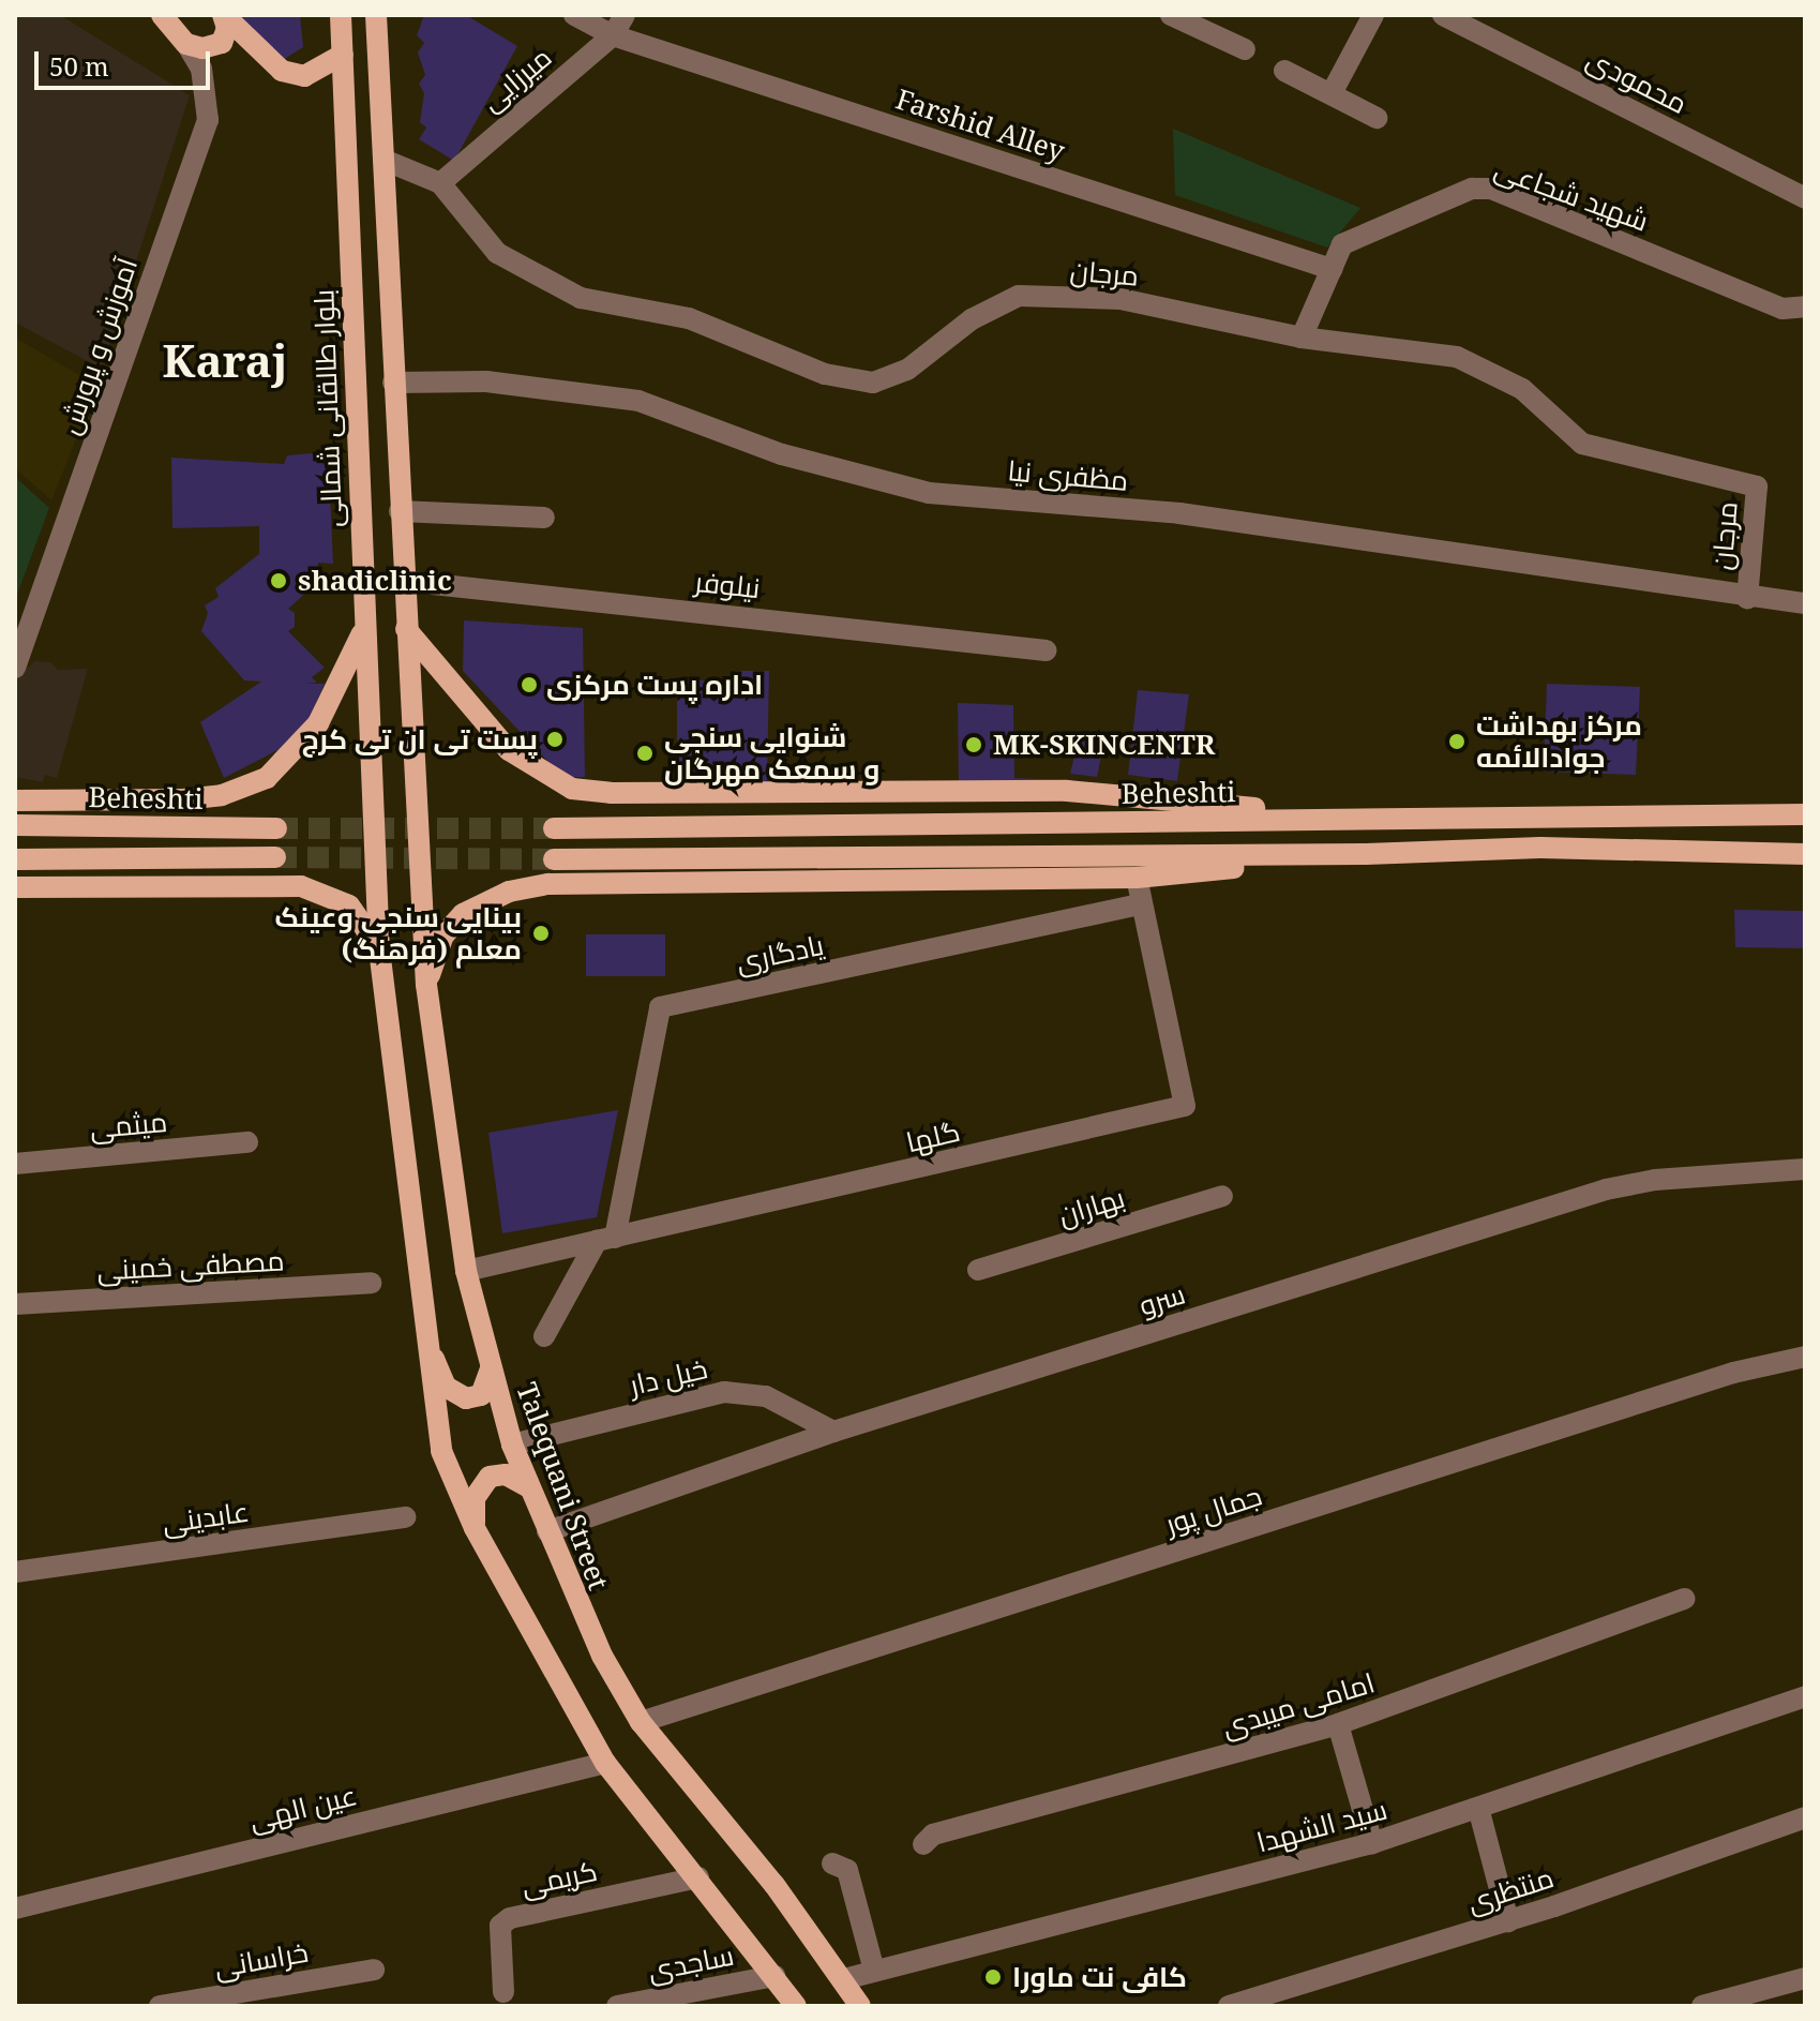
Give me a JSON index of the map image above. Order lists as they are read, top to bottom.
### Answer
{
  "streets": {
    "main road": ["بلوار طالقانی شمالی", "Beheshti", "Talequani Street"],
    "street": [
      "میرزایی",
      "محمودی",
      "Farshid Alley",
      "شهید شجاعی",
      "مرجان",
      "آموزش و پرورش",
      "مظفری نیا",
      "نیلوفر",
      "یادگاری",
      "میثمی",
      "گلها",
      "بهاران",
      "مصطفی خمینی",
      "سرو",
      "خیل دار",
      "جمال پور",
      "عابدینی",
      "امامی میبدی",
      "عین الهی",
      "سید الشهدا",
      "کریمی",
      "منتظری",
      "خراسانی",
      "ساجدی"
    ]
  },
  "crossings": [
    ["میرزایی", "Farshid Alley"],
    ["میرزایی", "مرجان"],
    ["Farshid Alley", "شهید شجاعی"],
    ["شهید شجاعی", "مرجان"],
    ["مرجان", "مظفری نیا"],
    ["یادگاری", "گلها"],
    ["گلها", "Talequani Street"],
    ["سرو", "خیل دار"],
    ["سرو", "Talequani Street"],
    ["خیل دار", "Talequani Street"],
    ["Talequani Street", "جمال پور"],
    ["Talequani Street", "سید الشهدا"]
  ],
  "districts": ["Karaj"],
  "places": [
    "shadiclinic",
    "اداره پست مرکزی",
    "پست تی ان تی کرج",
    "مرکز بهداشت جوادالائمه",
    "MK-SKINCENTR",
    "شنوایی سنجی و سمعک مهرگان",
    "بینایی سنجی وعینک معلم (فرهنگ)",
    "کافی نت ماورا"
  ],
  "scale_bar": "50 m"
}
